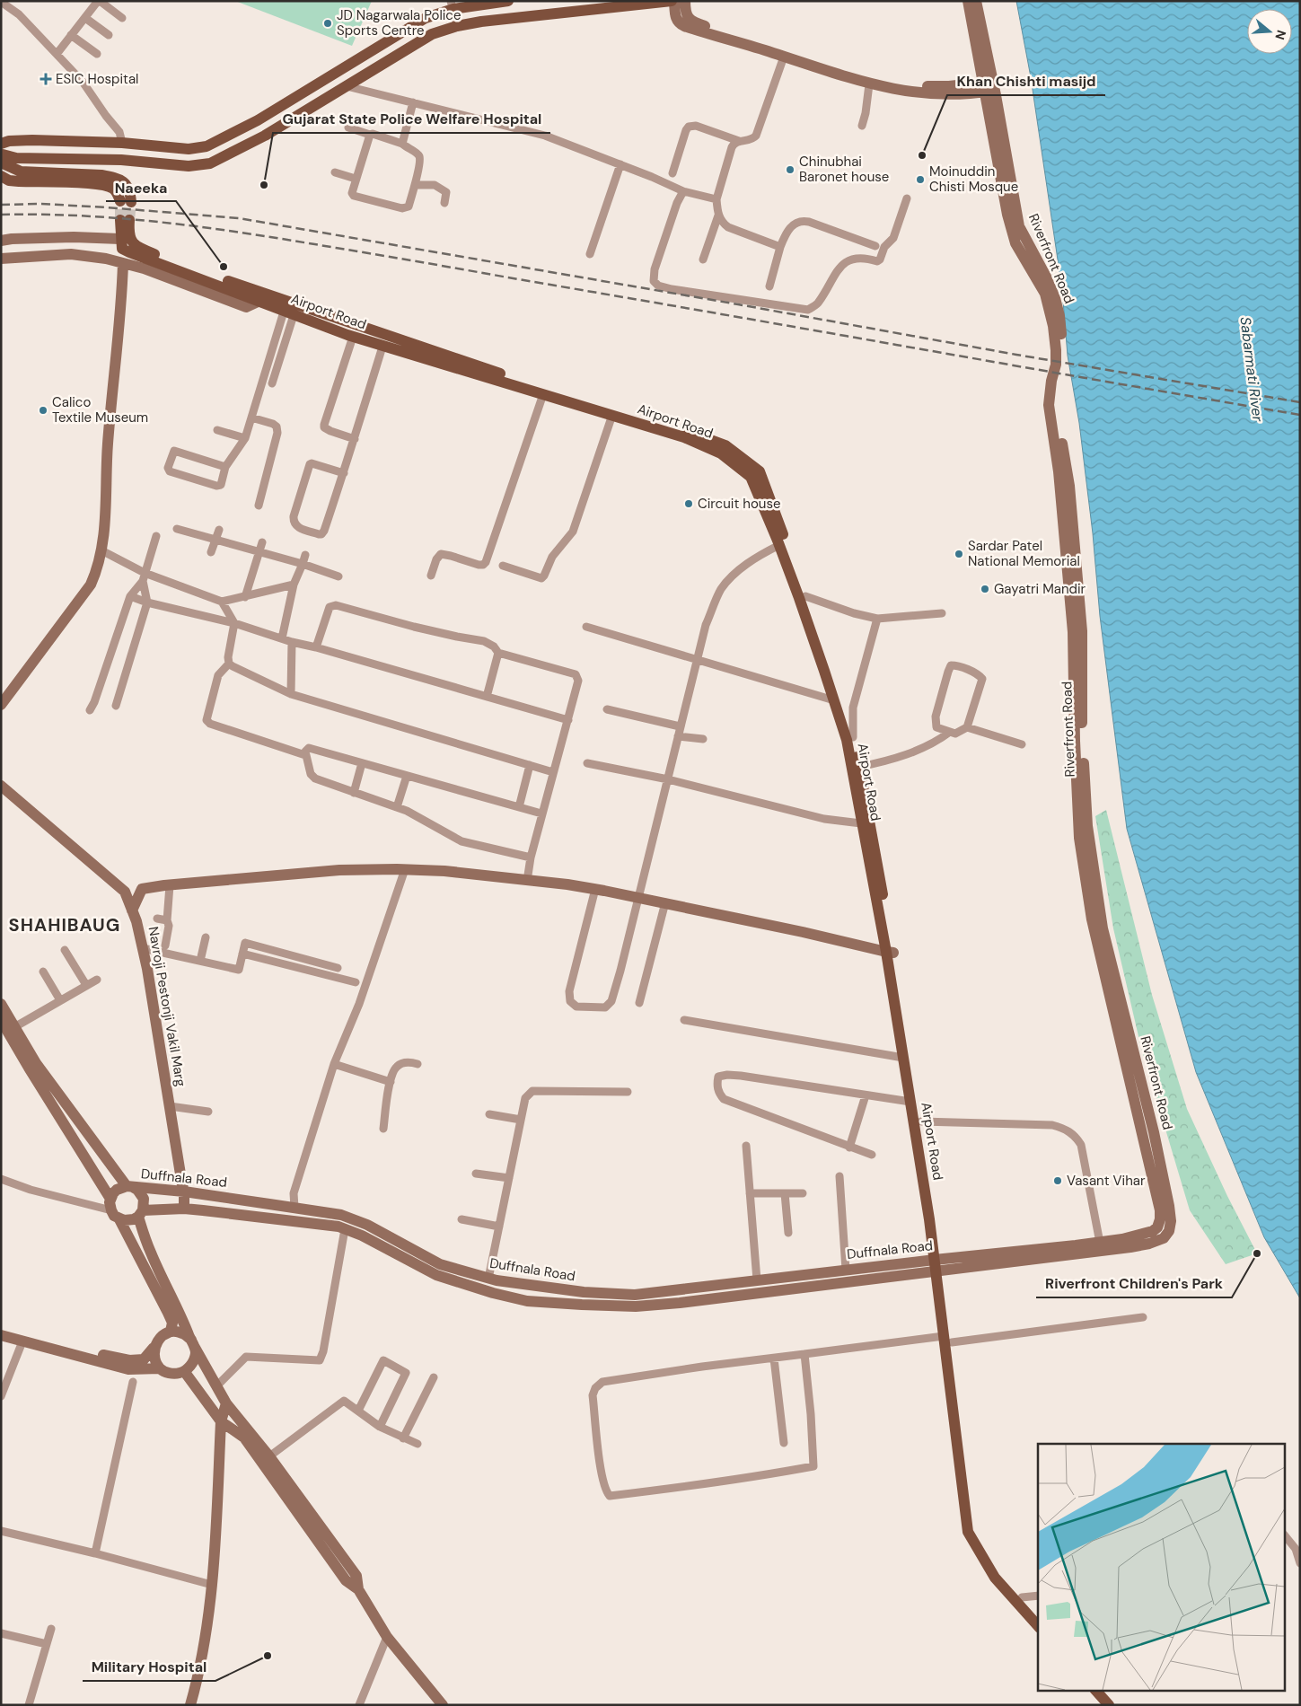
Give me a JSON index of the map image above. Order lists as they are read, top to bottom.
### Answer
{
  "streets": {
    "main road": [
      "Riverfront Road",
      "Airport Road",
      "Navroji Pestonji Vakil Marg",
      "Duffnala Road"
    ]
  },
  "crossings": [
    ["Riverfront Road", "Airport Road"],
    ["Riverfront Road", "Duffnala Road"],
    ["Airport Road", "Duffnala Road"],
    ["Navroji Pestonji Vakil Marg", "Duffnala Road"]
  ],
  "districts": ["SHAHIBAUG"],
  "water": ["Sabarmati River"],
  "places": {
    "other": [
      "JD Nagarwala Police Sports Centre",
      "Khan Chishti masijd",
      "Chinubhai Baronet house",
      "Moinuddin Chisti Mosque",
      "Gujarat State Police Welfare Hospital",
      "Naeeka",
      "Calico Textile Museum",
      "Circuit house",
      "Sardar Patel National Memorial",
      "Gayatri Mandir",
      "Vasant Vihar",
      "Riverfront Children's Park",
      "Military Hospital"
    ],
    "health": ["ESIC Hospital"]
  },
  "north": "right"
}
